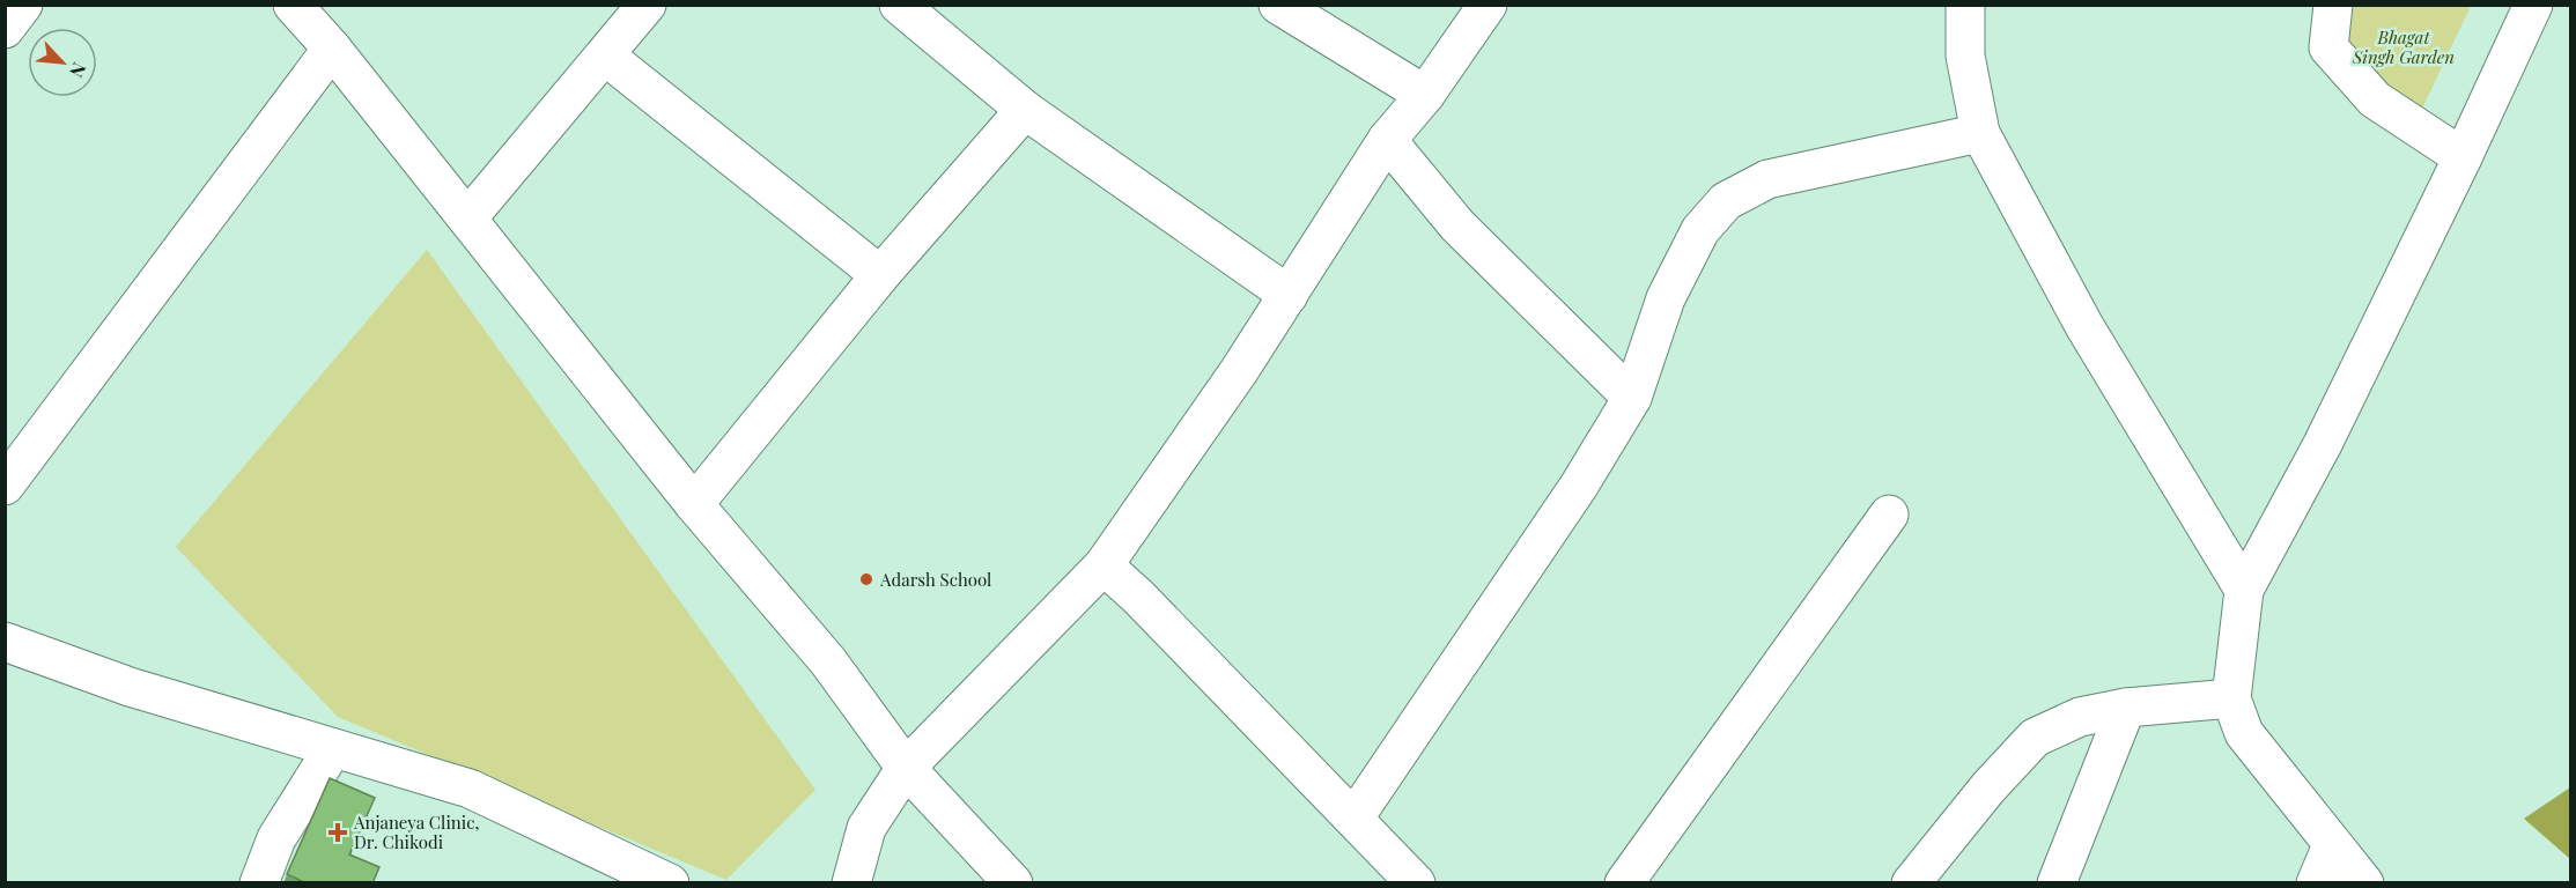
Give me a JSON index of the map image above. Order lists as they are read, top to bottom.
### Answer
{
  "parks": ["Bhagat Singh Garden"],
  "places": {
    "other": ["Adarsh School"],
    "health": ["Anjaneya Clinic, Dr. Chikodi"]
  },
  "north": "bottom right"
}
